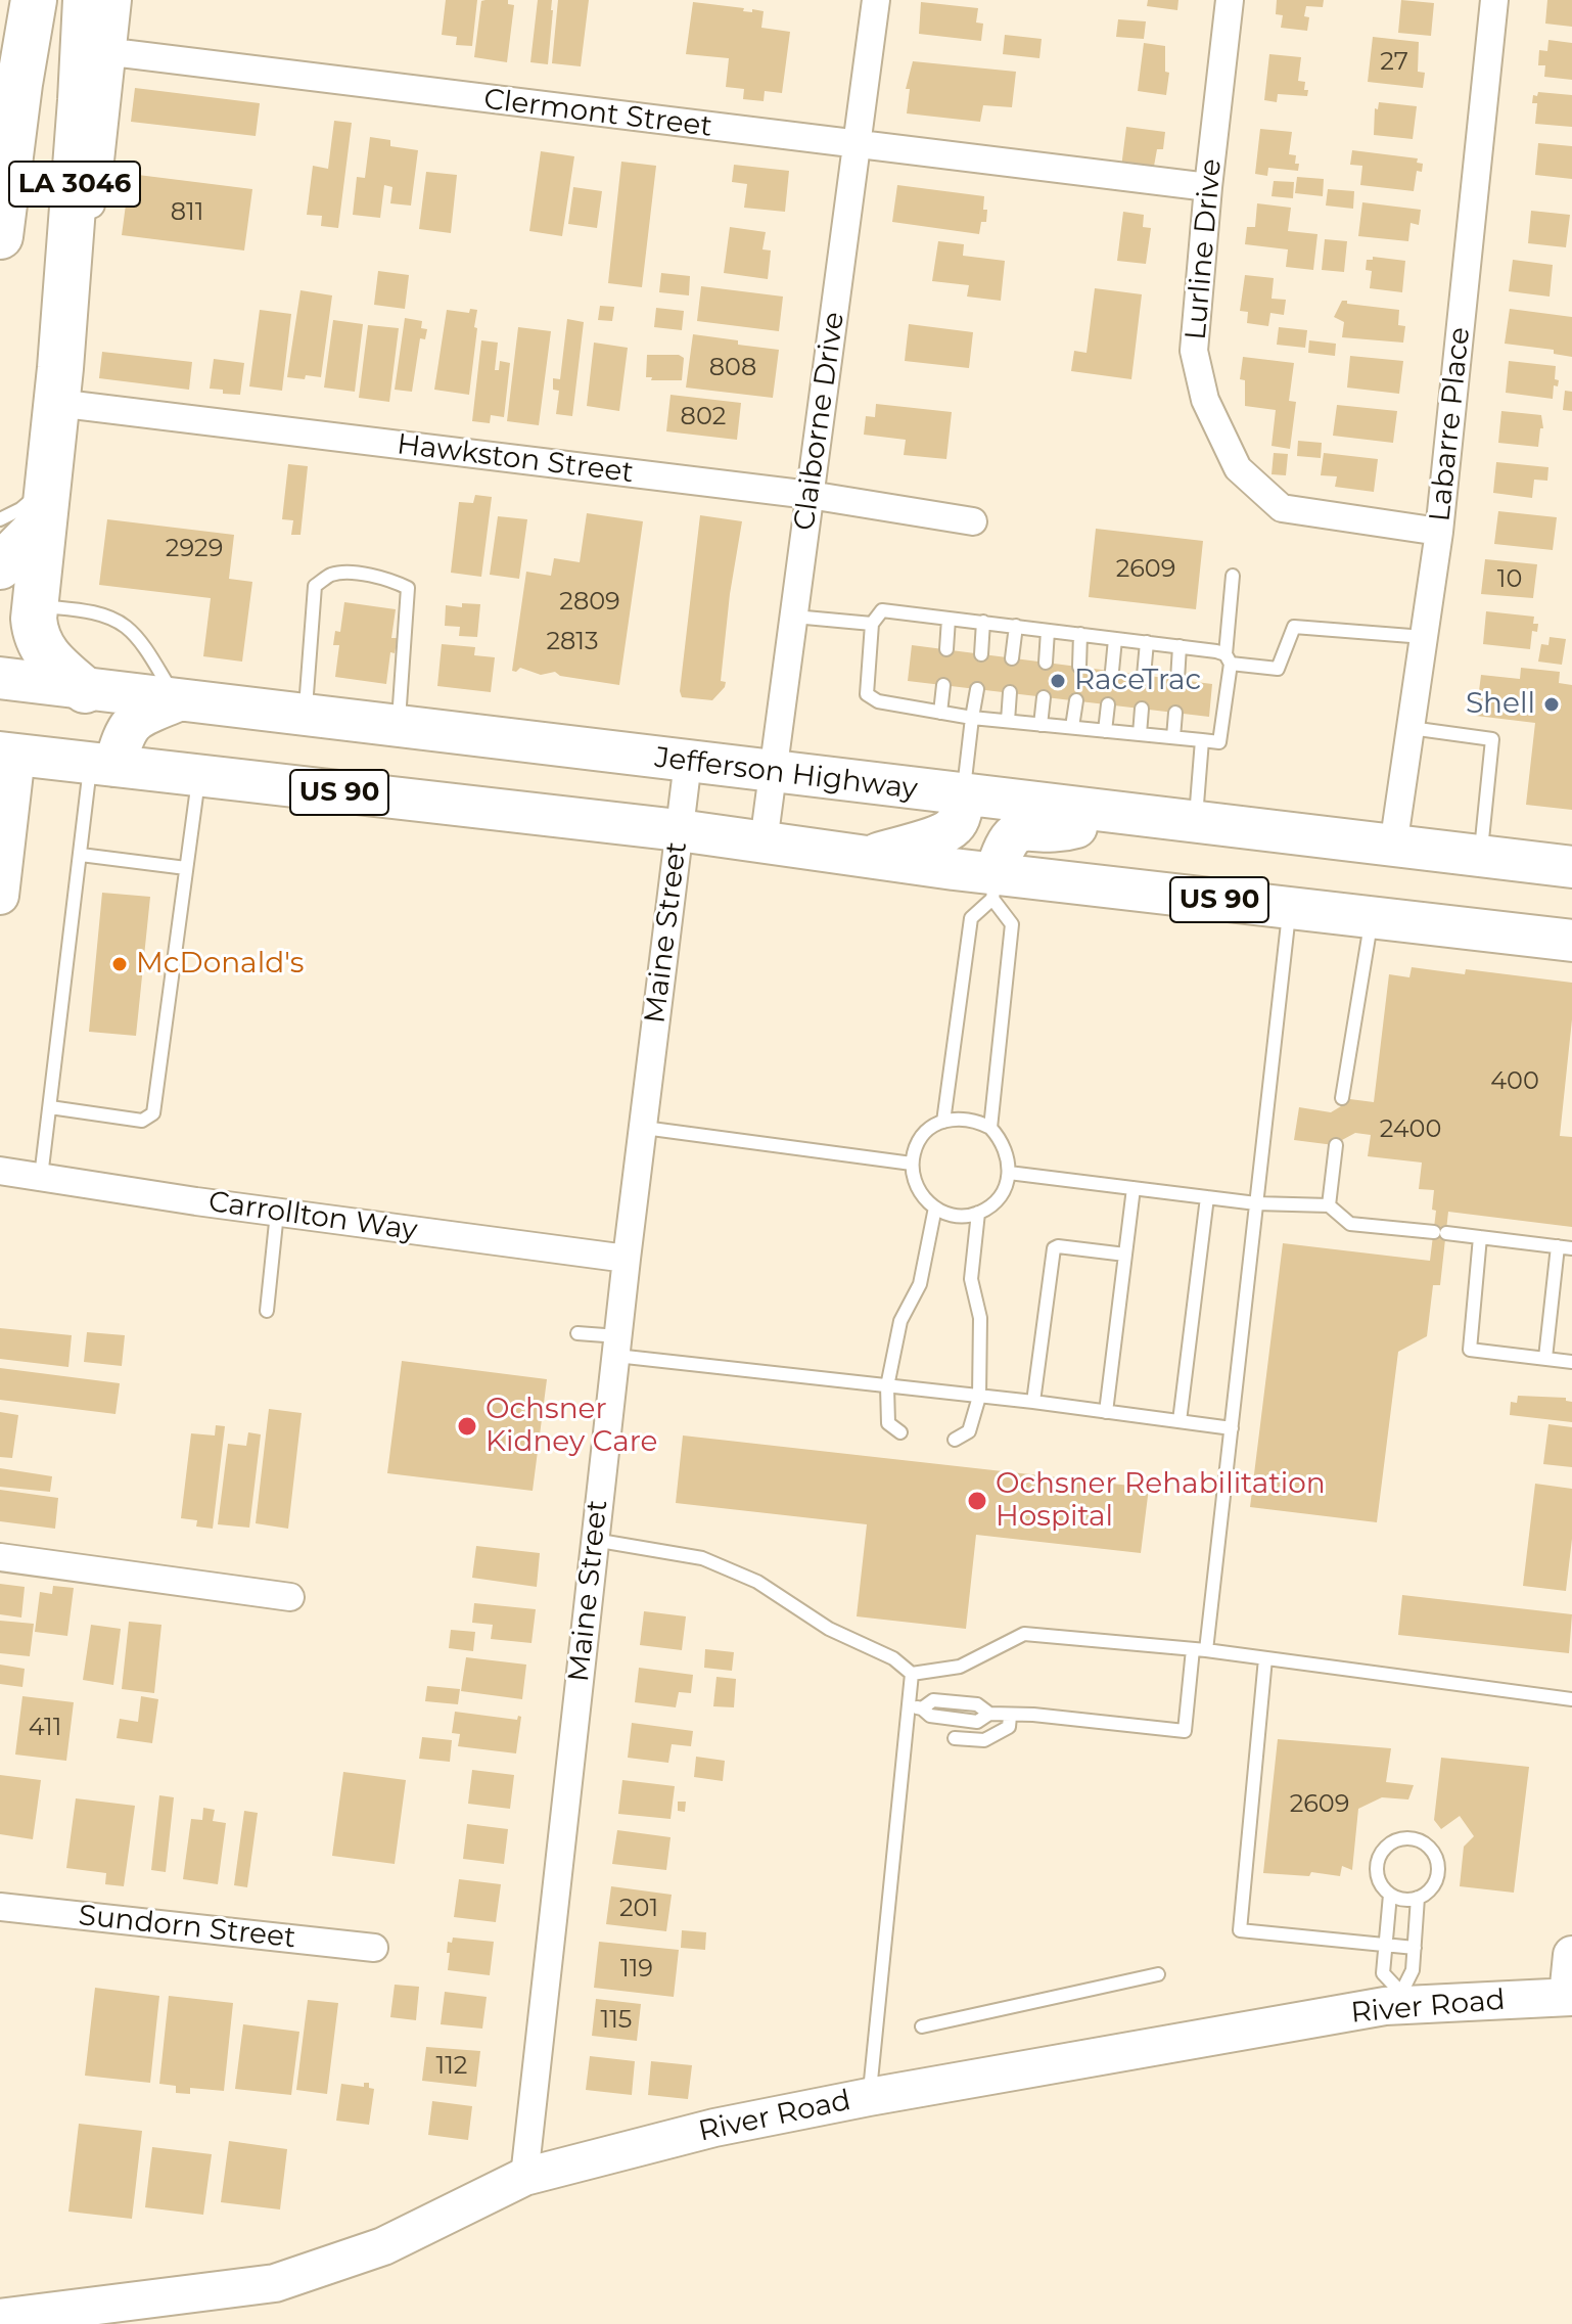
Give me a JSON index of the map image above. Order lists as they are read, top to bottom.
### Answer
{
  "streets": {
    "highway": ["LA 3046"],
    "main road": ["Jefferson Highway", "US 90", "River Road"],
    "street": [
      "Clermont Street",
      "Lurline Drive",
      "Claiborne Drive",
      "Labarre Place",
      "Hawkston Street",
      "Maine Street",
      "Carrollton Way",
      "Sundorn Street"
    ]
  },
  "crossings": [
    ["Clermont Street", "Lurline Drive"],
    ["Clermont Street", "Claiborne Drive"],
    ["LA 3046", "Hawkston Street"],
    ["LA 3046", "Jefferson Highway"],
    ["Lurline Drive", "Labarre Place"],
    ["Claiborne Drive", "Hawkston Street"],
    ["Claiborne Drive", "Jefferson Highway"],
    ["Claiborne Drive", "US 90"],
    ["Labarre Place", "Jefferson Highway"],
    ["Jefferson Highway", "Maine Street"],
    ["US 90", "Maine Street"],
    ["Maine Street", "Carrollton Way"],
    ["Maine Street", "River Road"]
  ],
  "places": [
    "RaceTrac",
    "Shell",
    "McDonald's",
    "Ochsner Kidney Care",
    "Ochsner Rehabilitation Hospital"
  ],
  "house_numbers": [
    "27",
    "811",
    "808",
    "802",
    "2929",
    "2609",
    "10",
    "2809",
    "2813",
    "400",
    "2400",
    "411",
    "2609",
    "201",
    "119",
    "115",
    "112"
  ]
}
